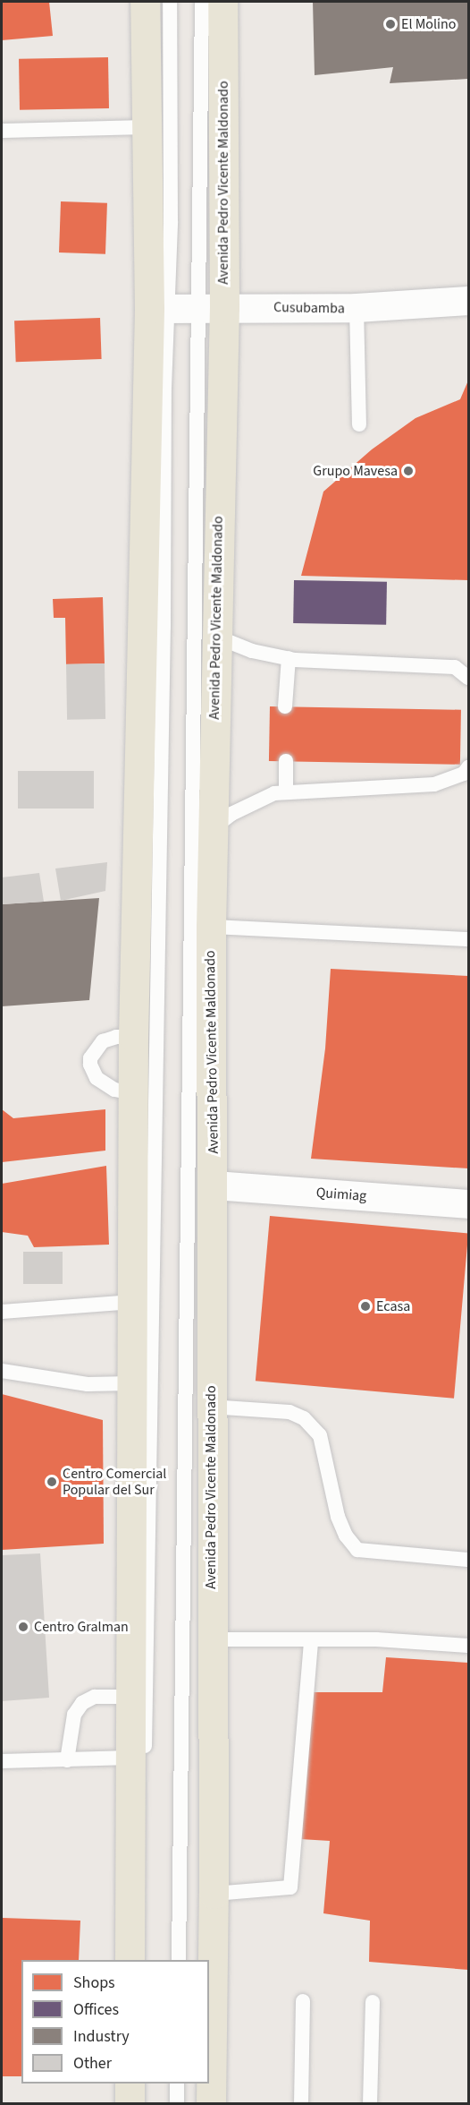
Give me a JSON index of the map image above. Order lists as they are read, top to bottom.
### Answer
{
  "streets": {
    "main road": ["Avenida Pedro Vicente Maldonado"],
    "street": ["Cusubamba", "Quimiag"]
  },
  "crossings": [
    ["Avenida Pedro Vicente Maldonado", "Cusubamba"],
    ["Avenida Pedro Vicente Maldonado", "Quimiag"]
  ],
  "places": [
    "El Molino",
    "Grupo Mavesa",
    "Ecasa",
    "Centro Comercial Popular del Sur",
    "Centro Gralman"
  ],
  "legend": [
    "Shops",
    "Offices",
    "Industry",
    "Other"
  ]
}
